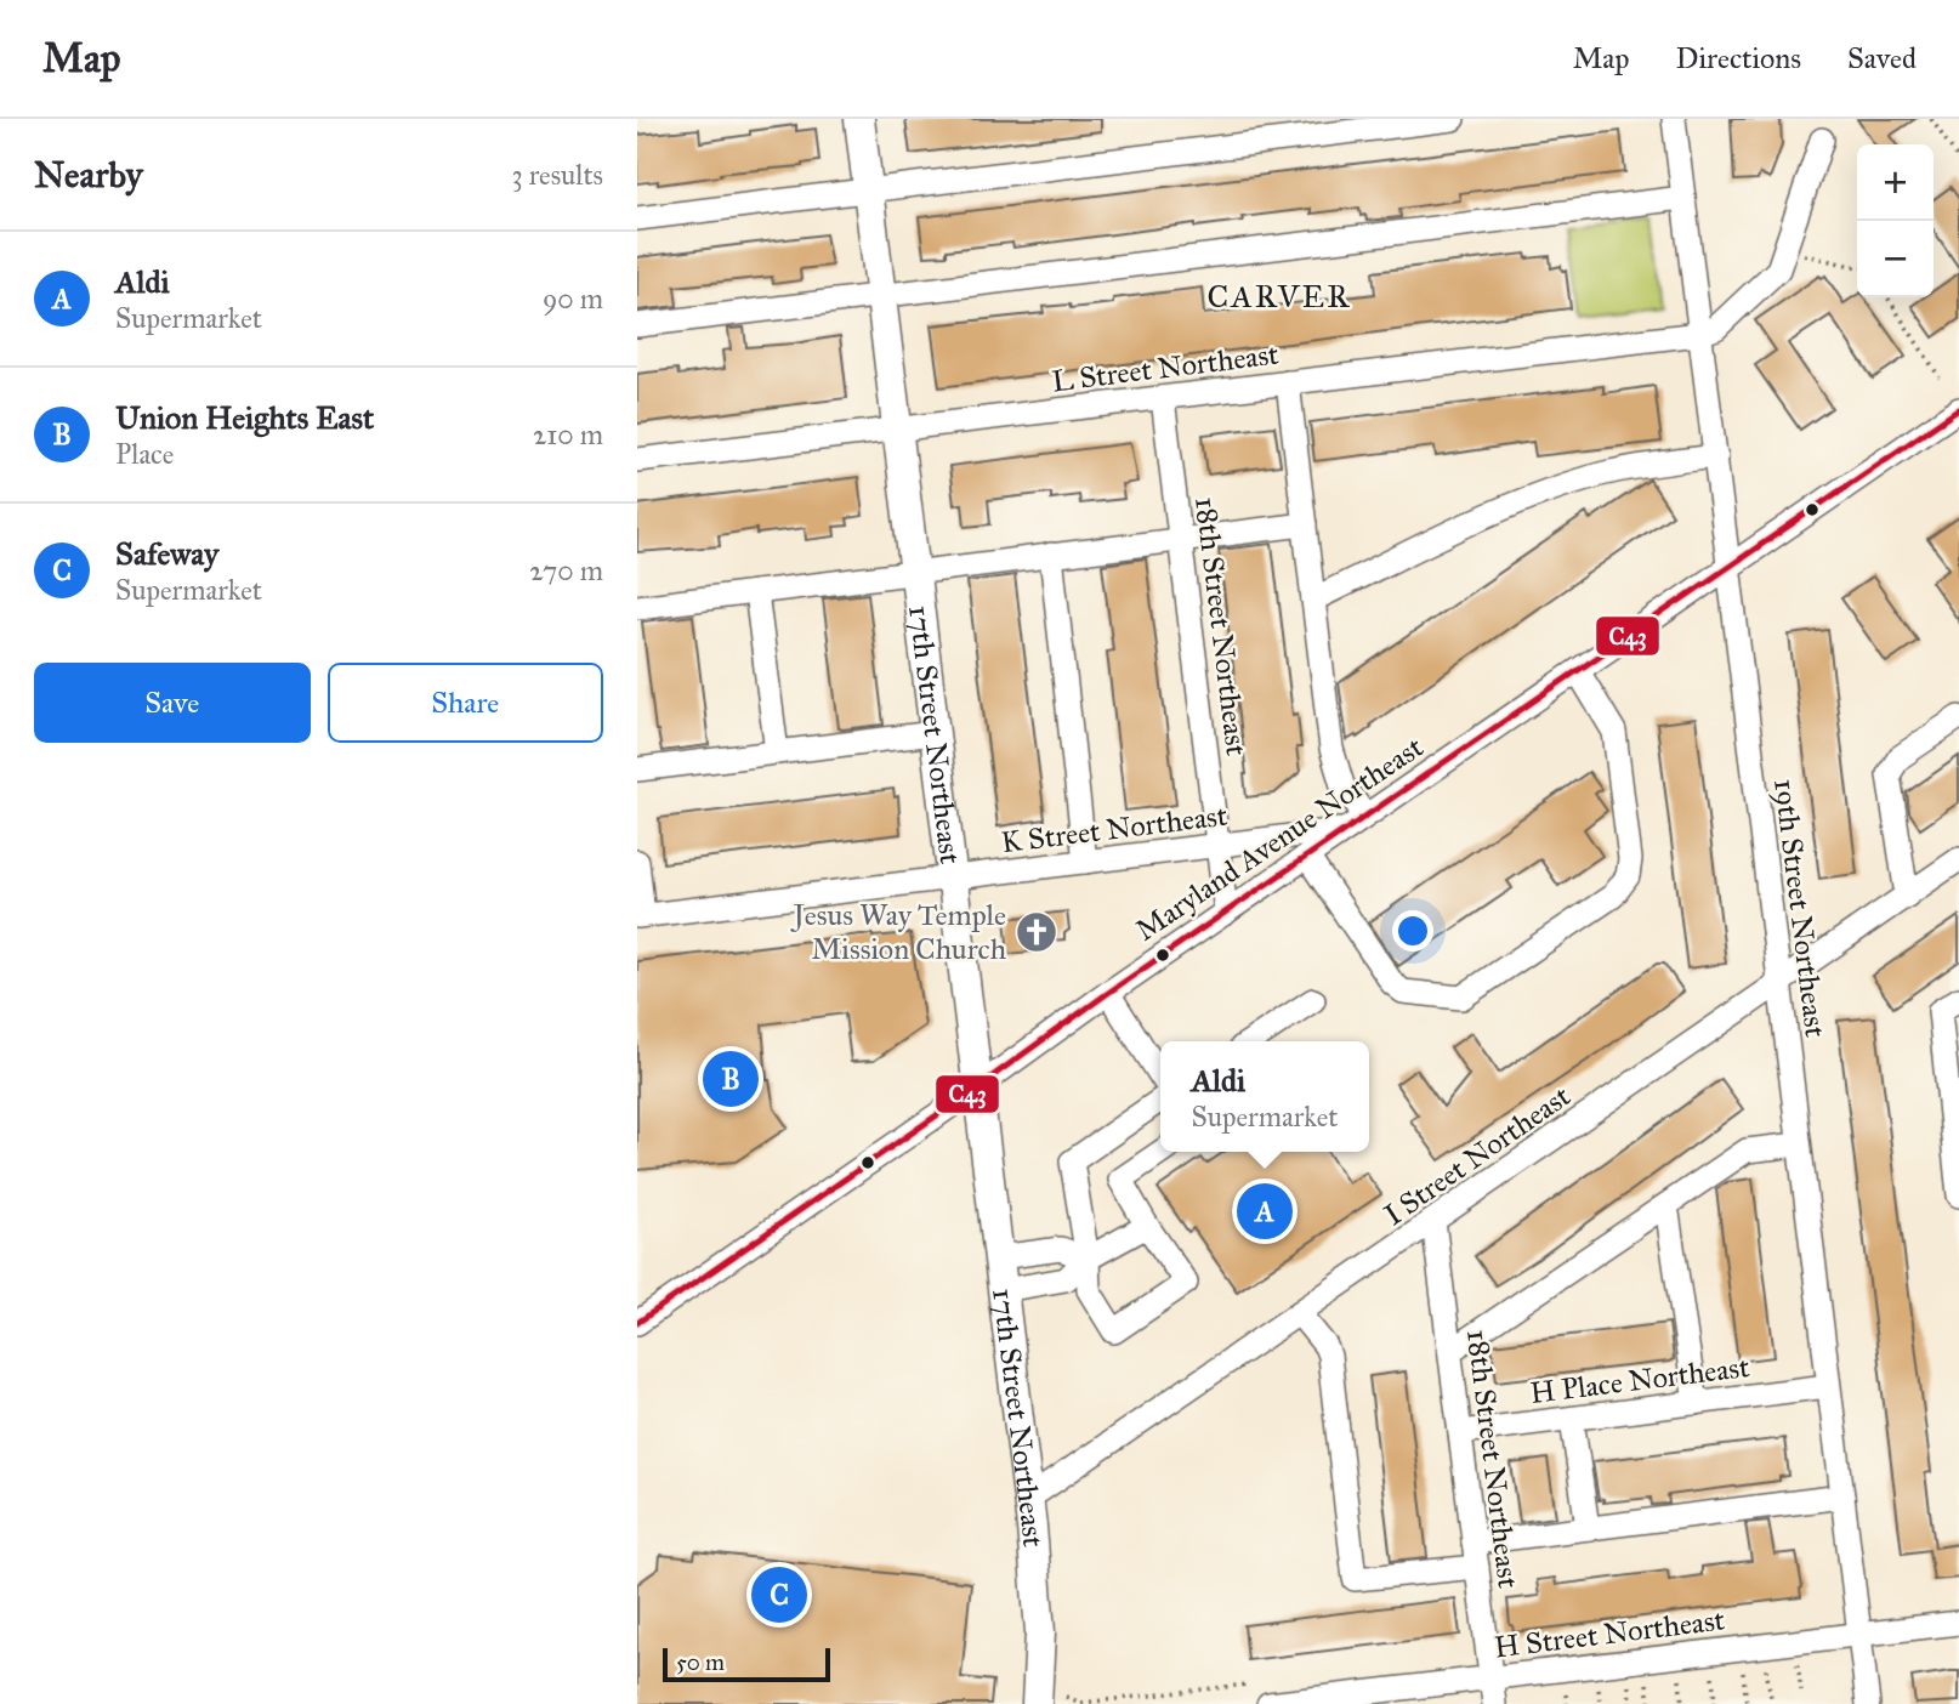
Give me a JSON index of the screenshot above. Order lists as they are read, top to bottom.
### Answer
{
  "streets": {
    "main road": ["17th Street Northeast"],
    "street": [
      "L Street Northeast",
      "18th Street Northeast",
      "K Street Northeast",
      "Maryland Avenue Northeast",
      "19th Street Northeast",
      "I Street Northeast",
      "H Place Northeast",
      "H Street Northeast"
    ]
  },
  "crossings": [
    ["L Street Northeast", "18th Street Northeast"],
    ["L Street Northeast", "17th Street Northeast"],
    ["L Street Northeast", "19th Street Northeast"],
    ["18th Street Northeast", "K Street Northeast"],
    ["18th Street Northeast", "Maryland Avenue Northeast"],
    ["18th Street Northeast", "I Street Northeast"],
    ["18th Street Northeast", "H Place Northeast"],
    ["18th Street Northeast", "H Street Northeast"],
    ["17th Street Northeast", "K Street Northeast"],
    ["17th Street Northeast", "Maryland Avenue Northeast"],
    ["17th Street Northeast", "I Street Northeast"],
    ["K Street Northeast", "Maryland Avenue Northeast"],
    ["Maryland Avenue Northeast", "19th Street Northeast"],
    ["19th Street Northeast", "I Street Northeast"],
    ["19th Street Northeast", "H Place Northeast"],
    ["19th Street Northeast", "H Street Northeast"]
  ],
  "districts": ["CARVER"],
  "places": {
    "church": ["Jesus Way Temple Mission Church"]
  },
  "lines": ["transit line C43"],
  "scale_bar": "50 m",
  "page": {
    "header": "Map",
    "nav": ["Map", "Directions", "Saved"],
    "heading": ["Nearby", "3 results"],
    "map_buttons": ["+", "−"],
    "list": [
      {
        "mark": "A",
        "name": "Aldi",
        "note": "Supermarket",
        "value": "90 m"
      },
      {
        "mark": "B",
        "name": "Union Heights East",
        "note": "Place",
        "value": "210 m"
      },
      {
        "mark": "C",
        "name": "Safeway",
        "note": "Supermarket",
        "value": "270 m"
      }
    ],
    "buttons": ["Save", "Share"],
    "popup": ["Aldi", "Supermarket"],
    "pins": ["B", "A", "C"],
    "scale": "50 m"
  }
}
